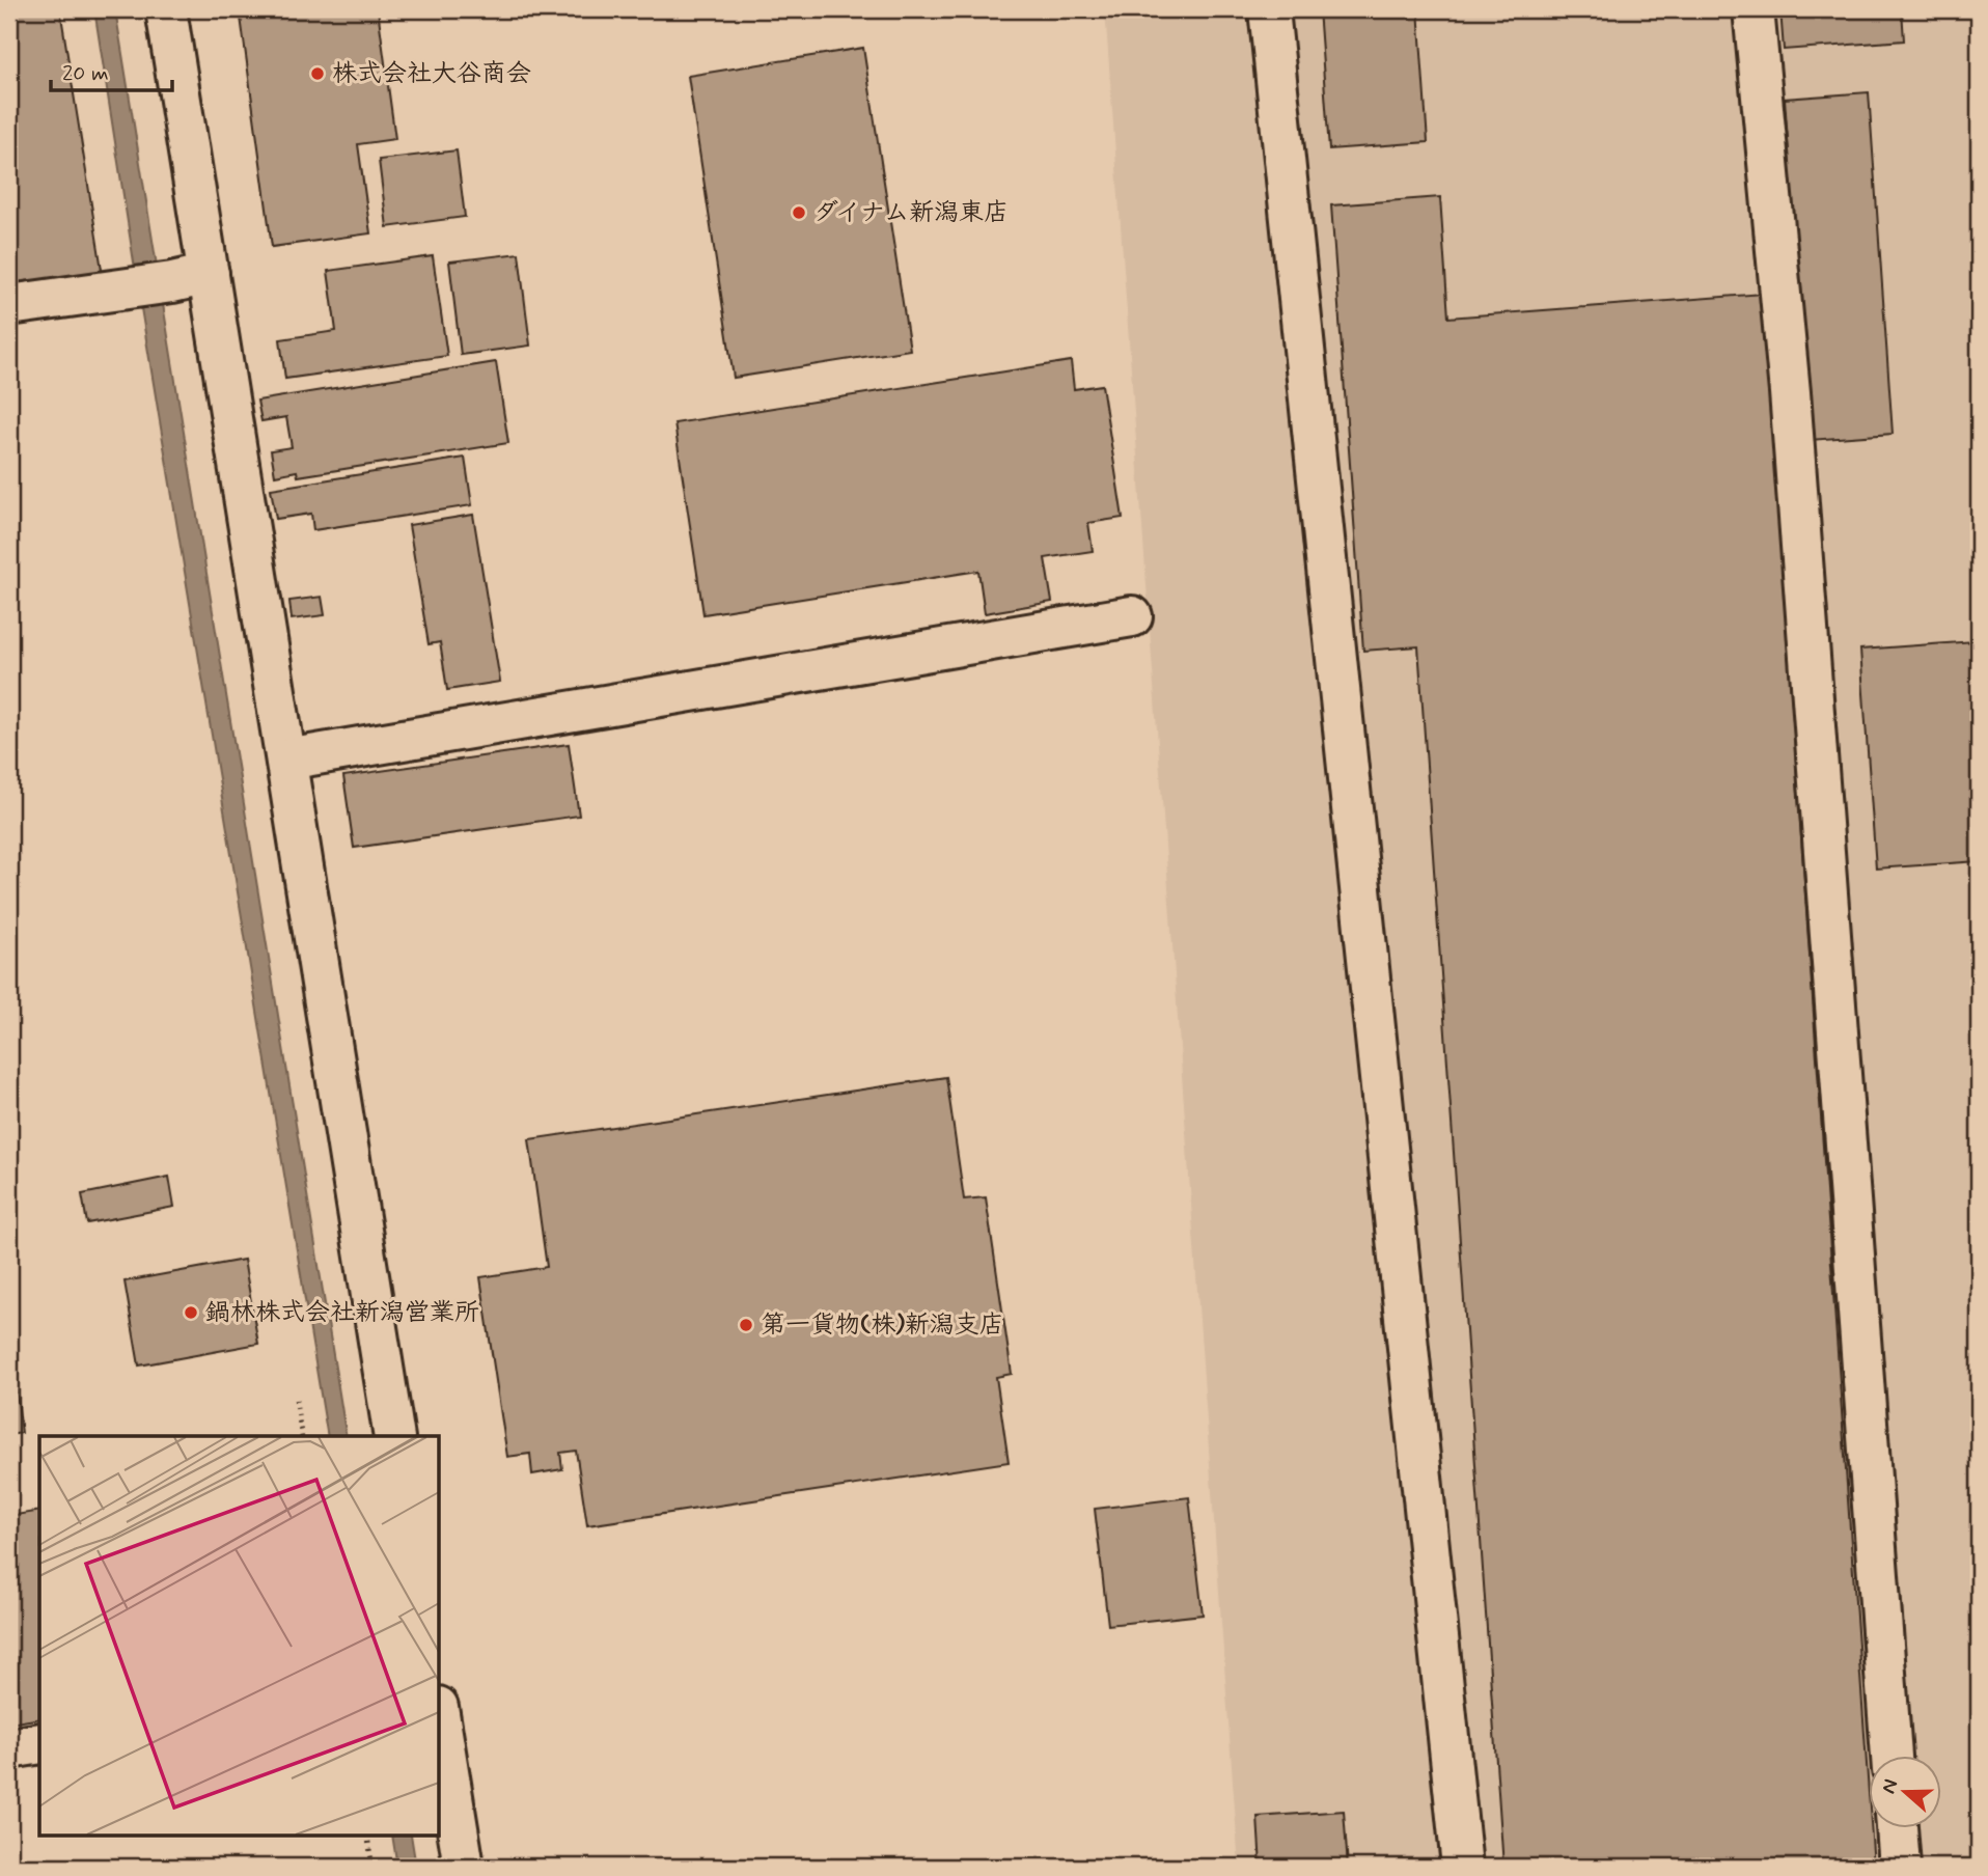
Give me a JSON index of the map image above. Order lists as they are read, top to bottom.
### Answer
{
  "places": [
    "株式会社大谷商会",
    "ダイナム新潟東店",
    "鍋林株式会社新潟営業所",
    "第一貨物(株)新潟支店"
  ],
  "scale_bar": "20 m",
  "north": "left"
}
